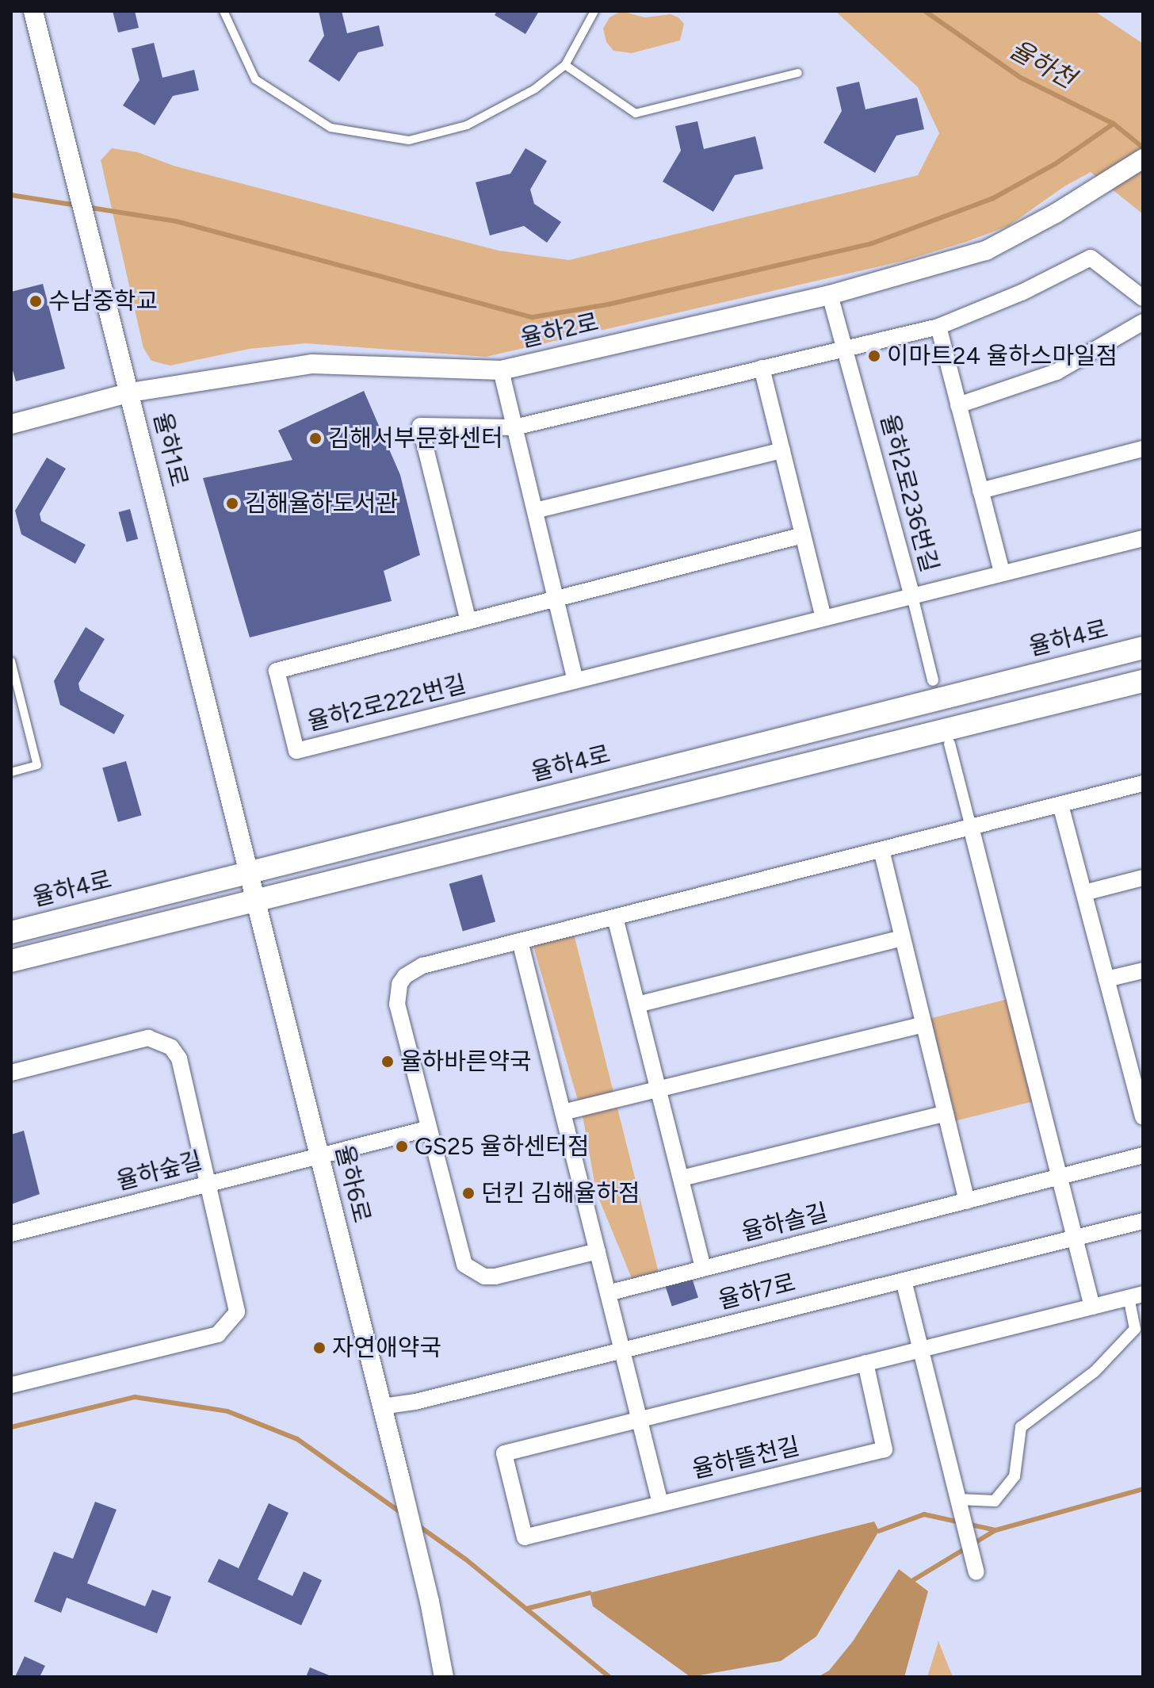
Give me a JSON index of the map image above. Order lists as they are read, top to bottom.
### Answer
{
  "streets": {
    "main road": ["율하4로"],
    "street": [
      "율하2로",
      "율하1로",
      "율하2로236번길",
      "율하2로222번길",
      "율하숲길",
      "율하6로",
      "율하솔길",
      "율하7로",
      "율하뜰천길"
    ]
  },
  "crossings": [
    ["율하2로", "율하1로"],
    ["율하2로", "율하2로236번길"],
    ["율하1로", "율하4로"],
    ["율하1로", "율하6로"],
    ["율하2로236번길", "율하2로222번길"],
    ["율하숲길", "율하6로"],
    ["율하6로", "율하7로"]
  ],
  "water": ["율하천"],
  "places": [
    "수남중학교",
    "이마트24 율하스마일점",
    "김해서부문화센터",
    "김해율하도서관",
    "율하바른약국",
    "GS25 율하센터점",
    "던킨 김해율하점",
    "자연애약국"
  ]
}
